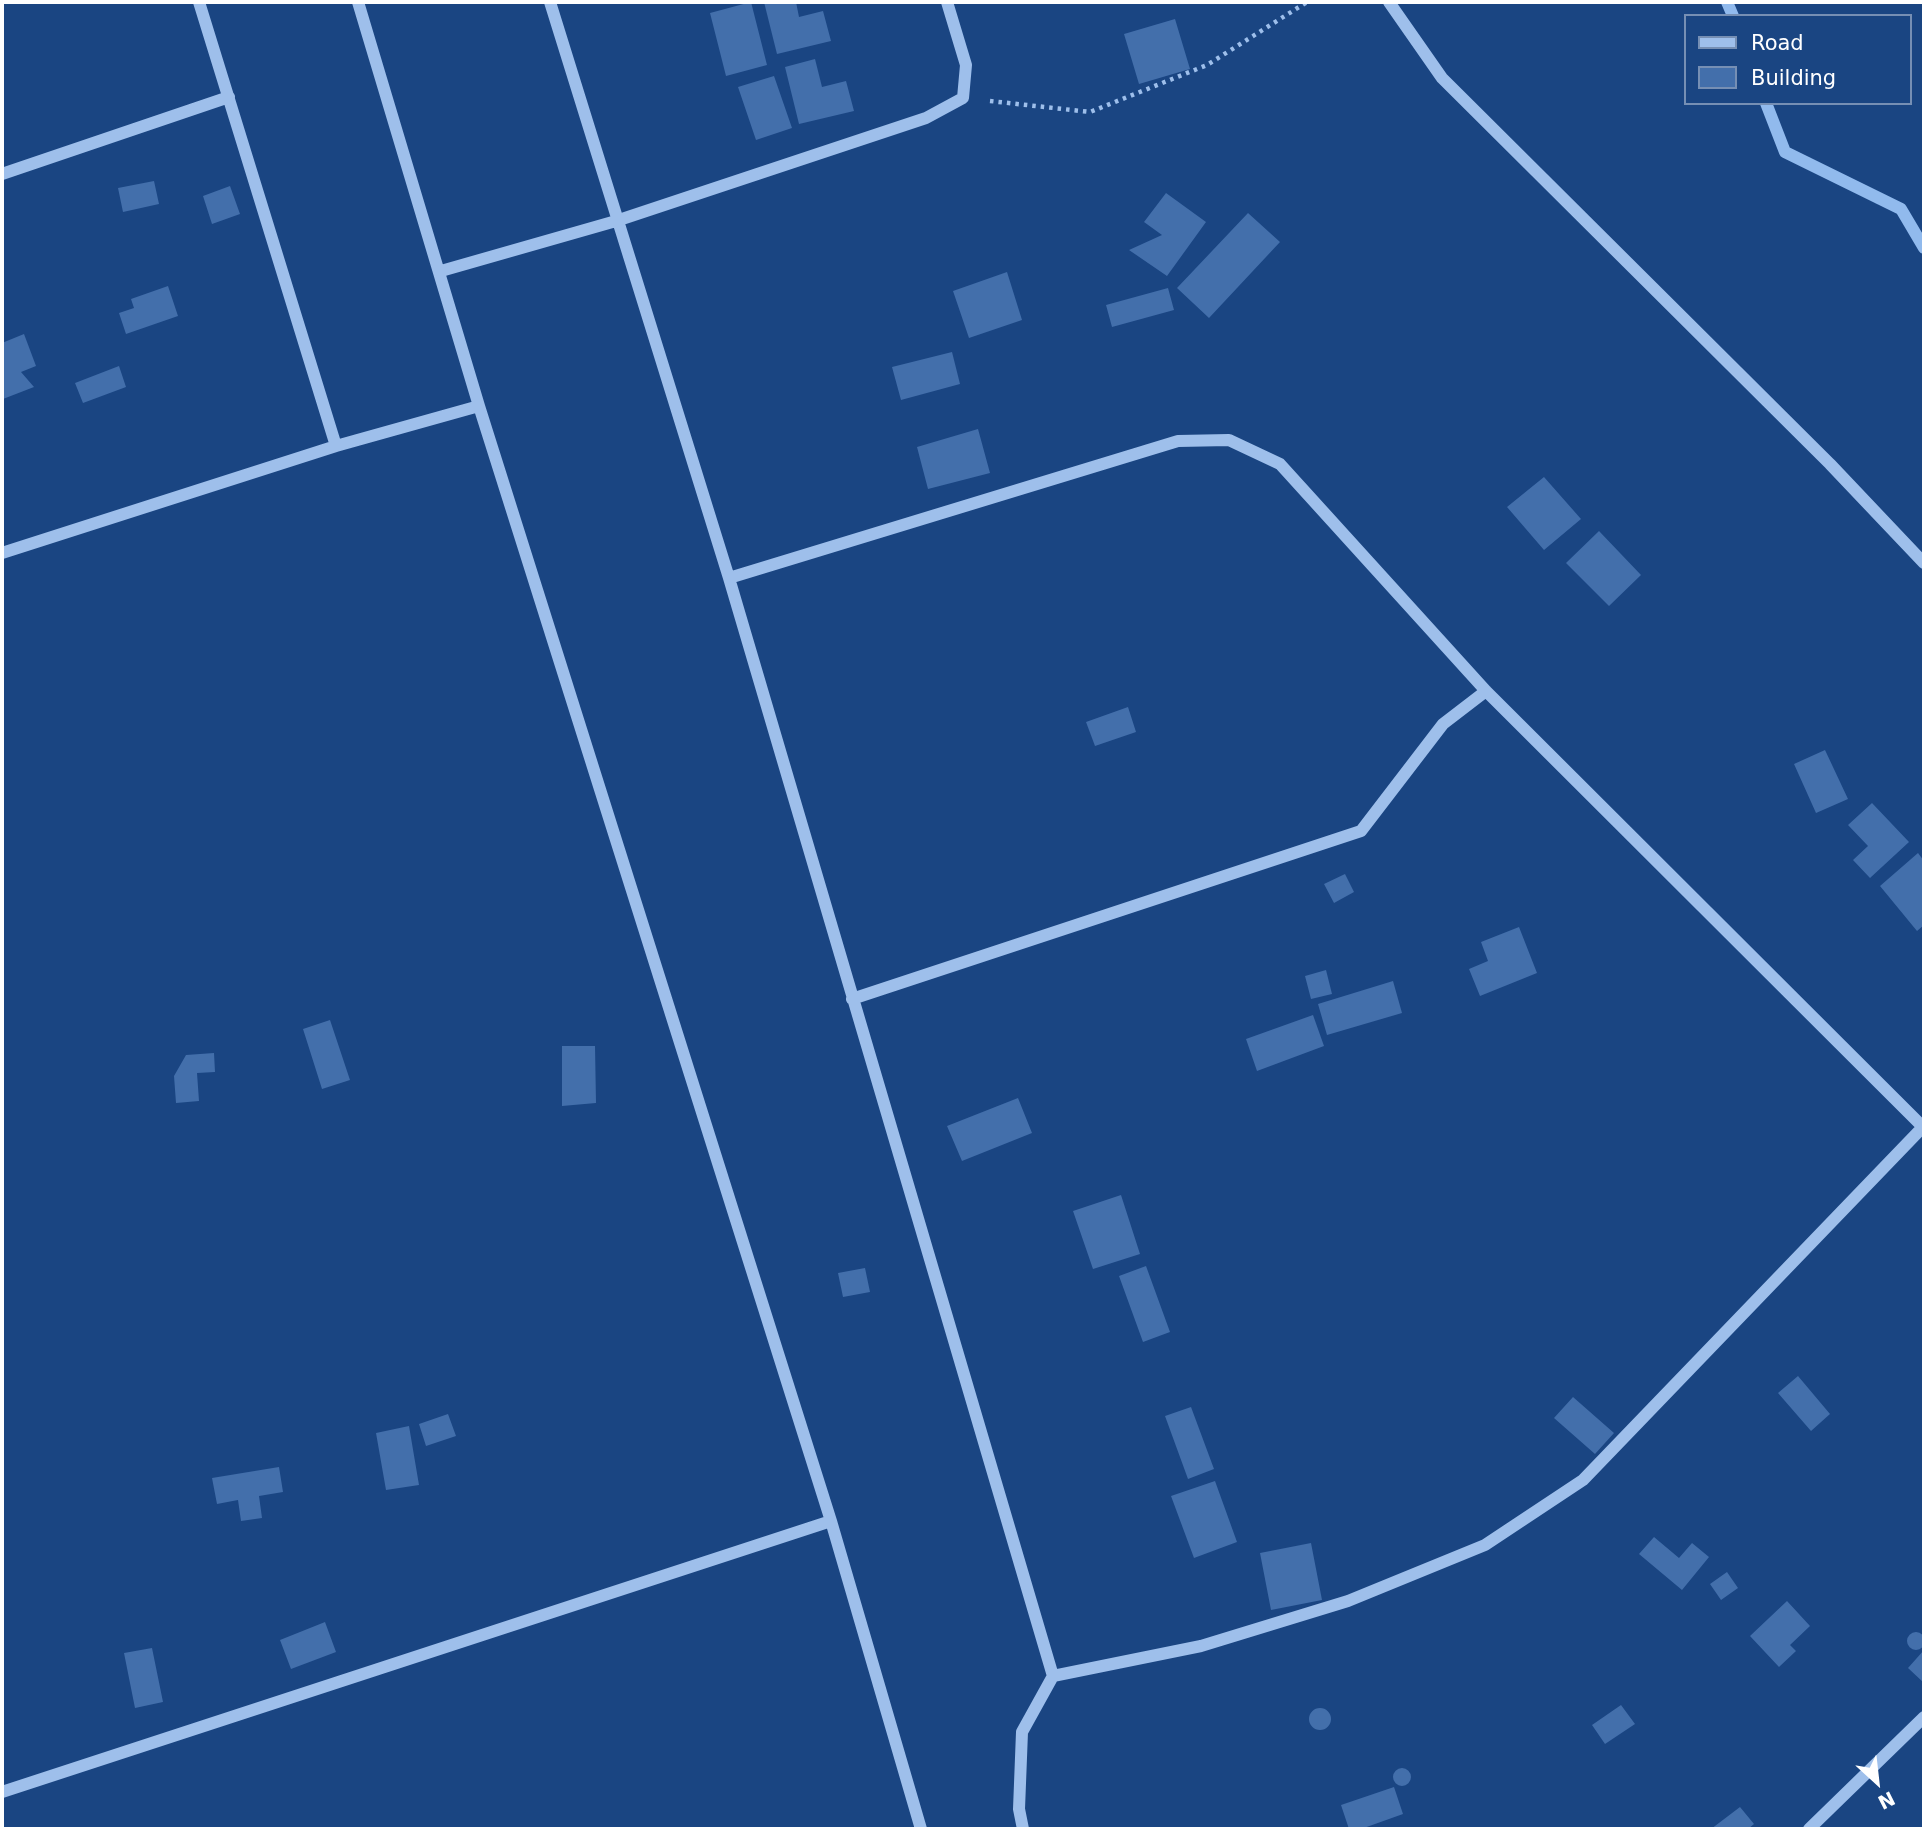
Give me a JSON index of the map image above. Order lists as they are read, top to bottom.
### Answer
{
  "legend": ["Road", "Building"],
  "north": "bottom right"
}
